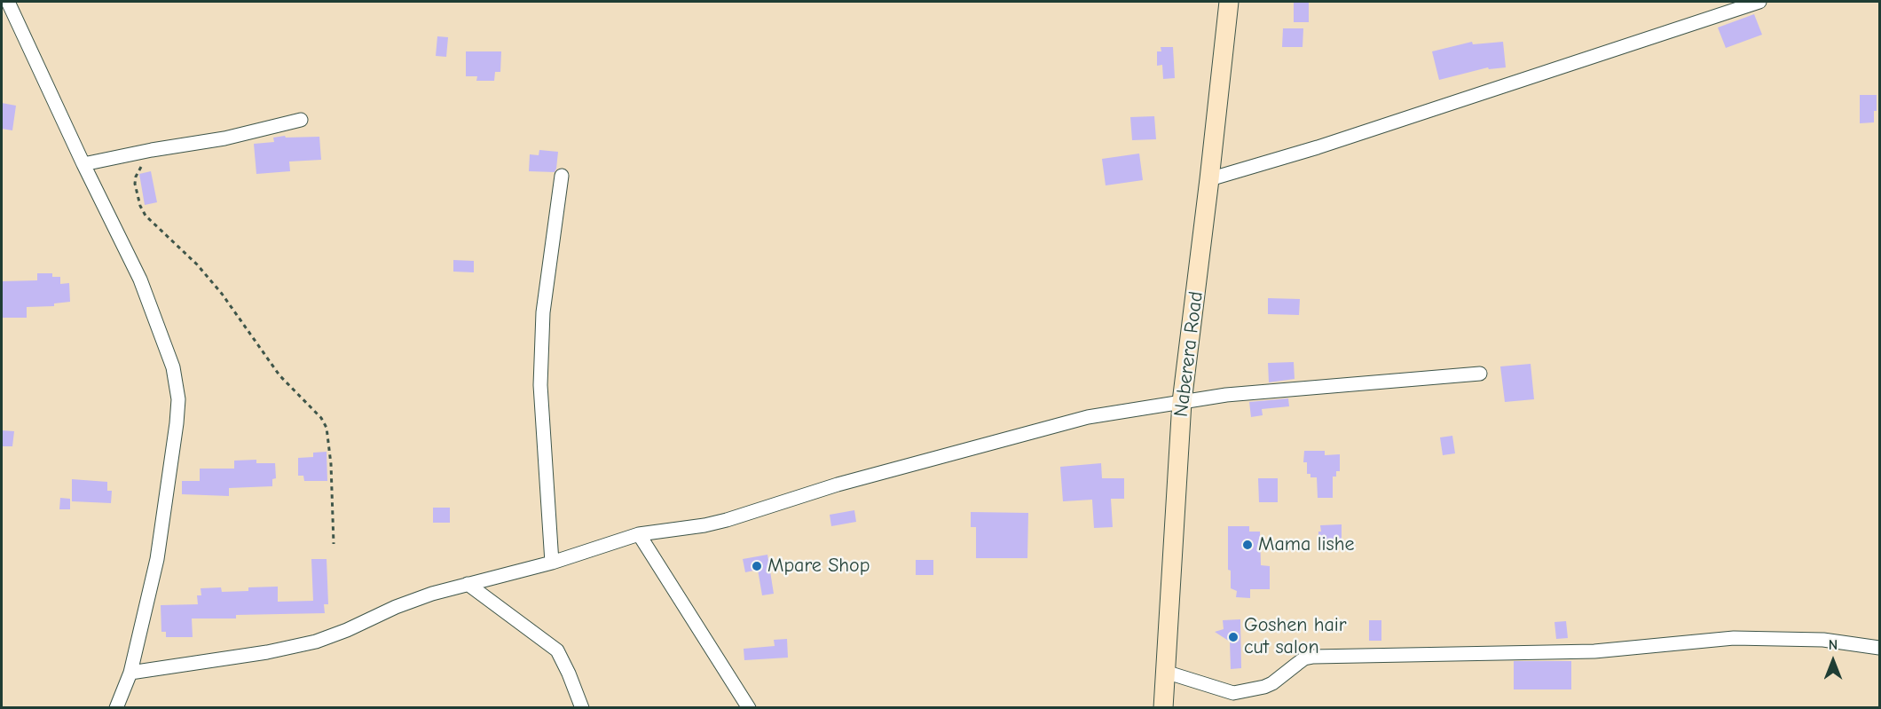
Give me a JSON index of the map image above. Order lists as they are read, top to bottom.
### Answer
{
  "streets": {
    "street": ["Naberera Road"]
  },
  "places": ["Mama lishe", "Mpare Shop", "Goshen hair cut salon"],
  "north": "top"
}
